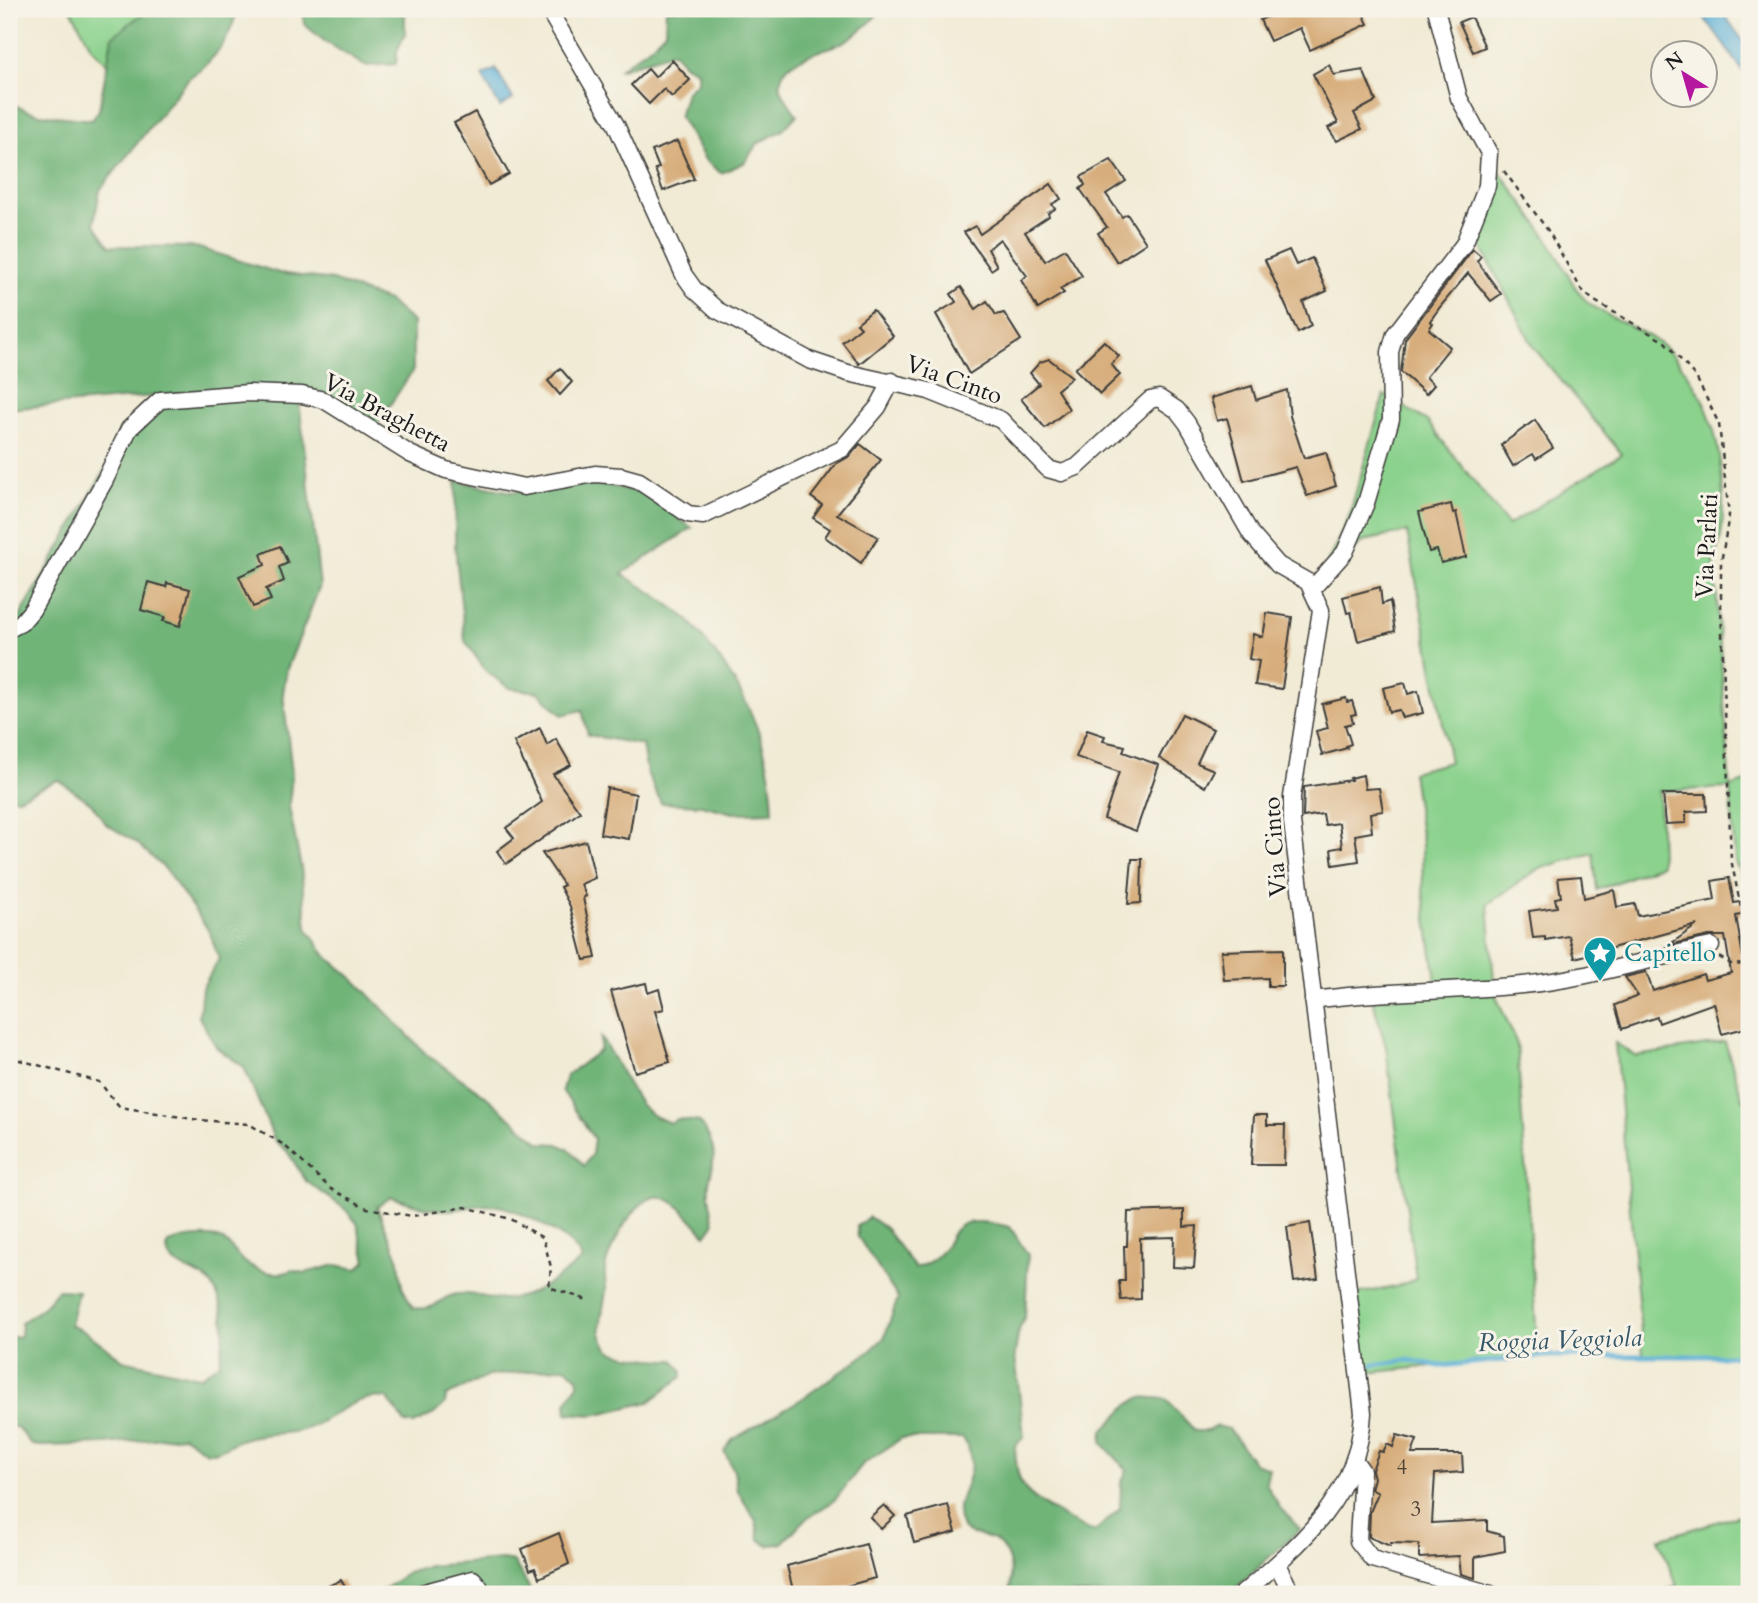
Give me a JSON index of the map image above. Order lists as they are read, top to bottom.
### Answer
{
  "streets": {
    "street": ["Via Cinto", "Via Braghetta"],
    "path": ["Via Parlati"]
  },
  "crossings": [
    ["Via Cinto", "Via Braghetta"]
  ],
  "water": ["Roggia Veggiola"],
  "places": {
    "place": ["Capitello"]
  },
  "house_numbers": ["4", "3"],
  "north": "top left"
}
